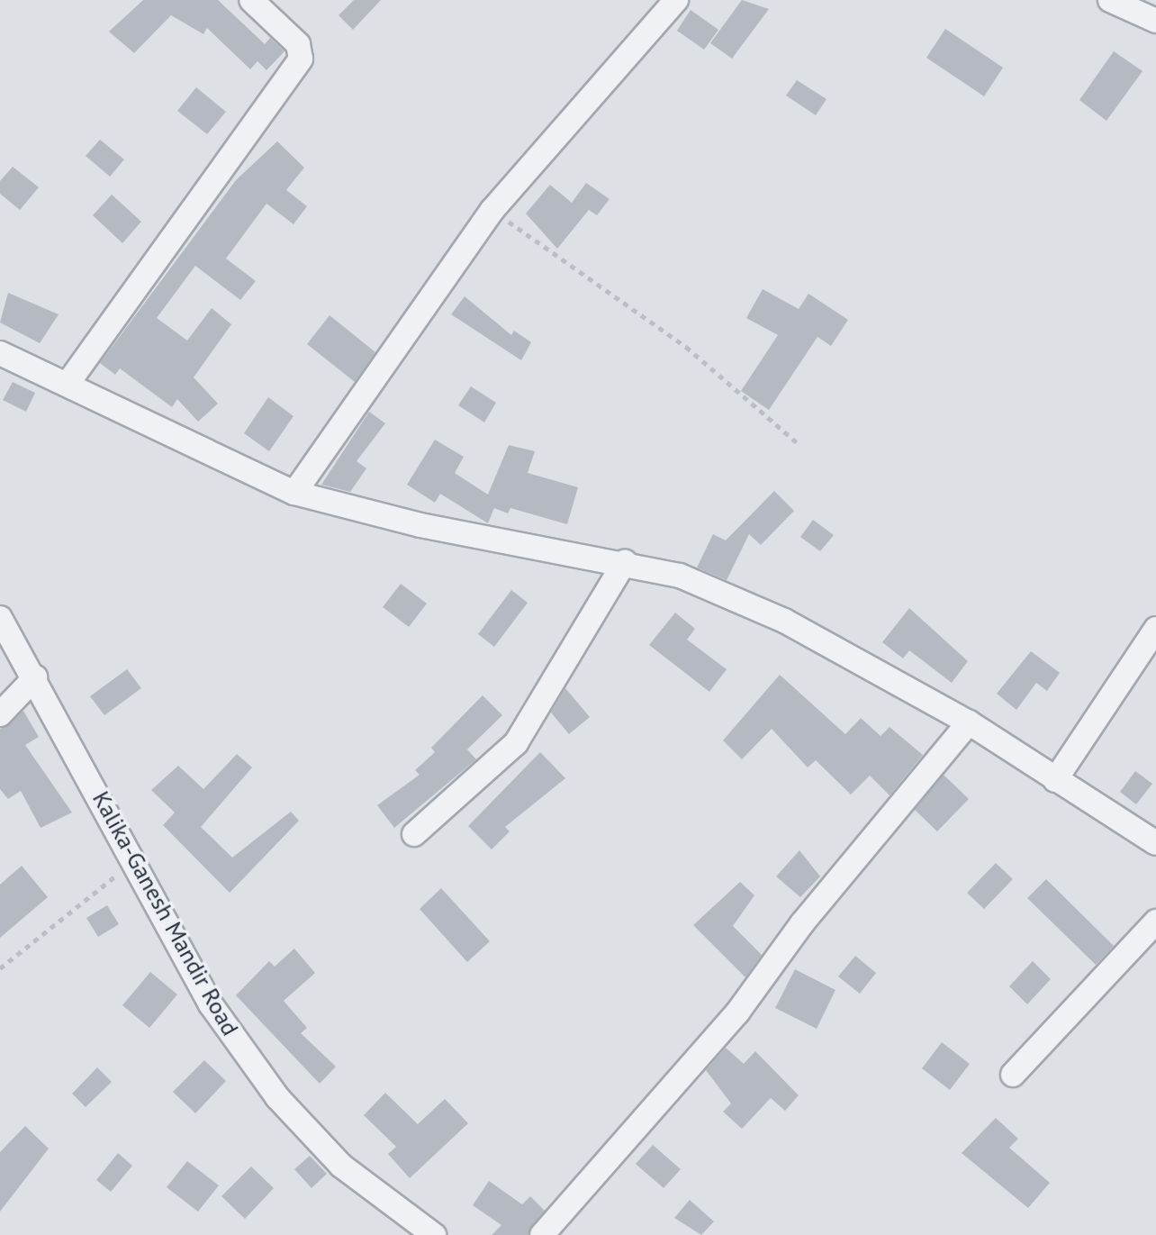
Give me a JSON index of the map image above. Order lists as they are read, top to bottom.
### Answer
{
  "streets": {
    "street": ["Kalika-Ganesh Mandir Road"]
  }
}
